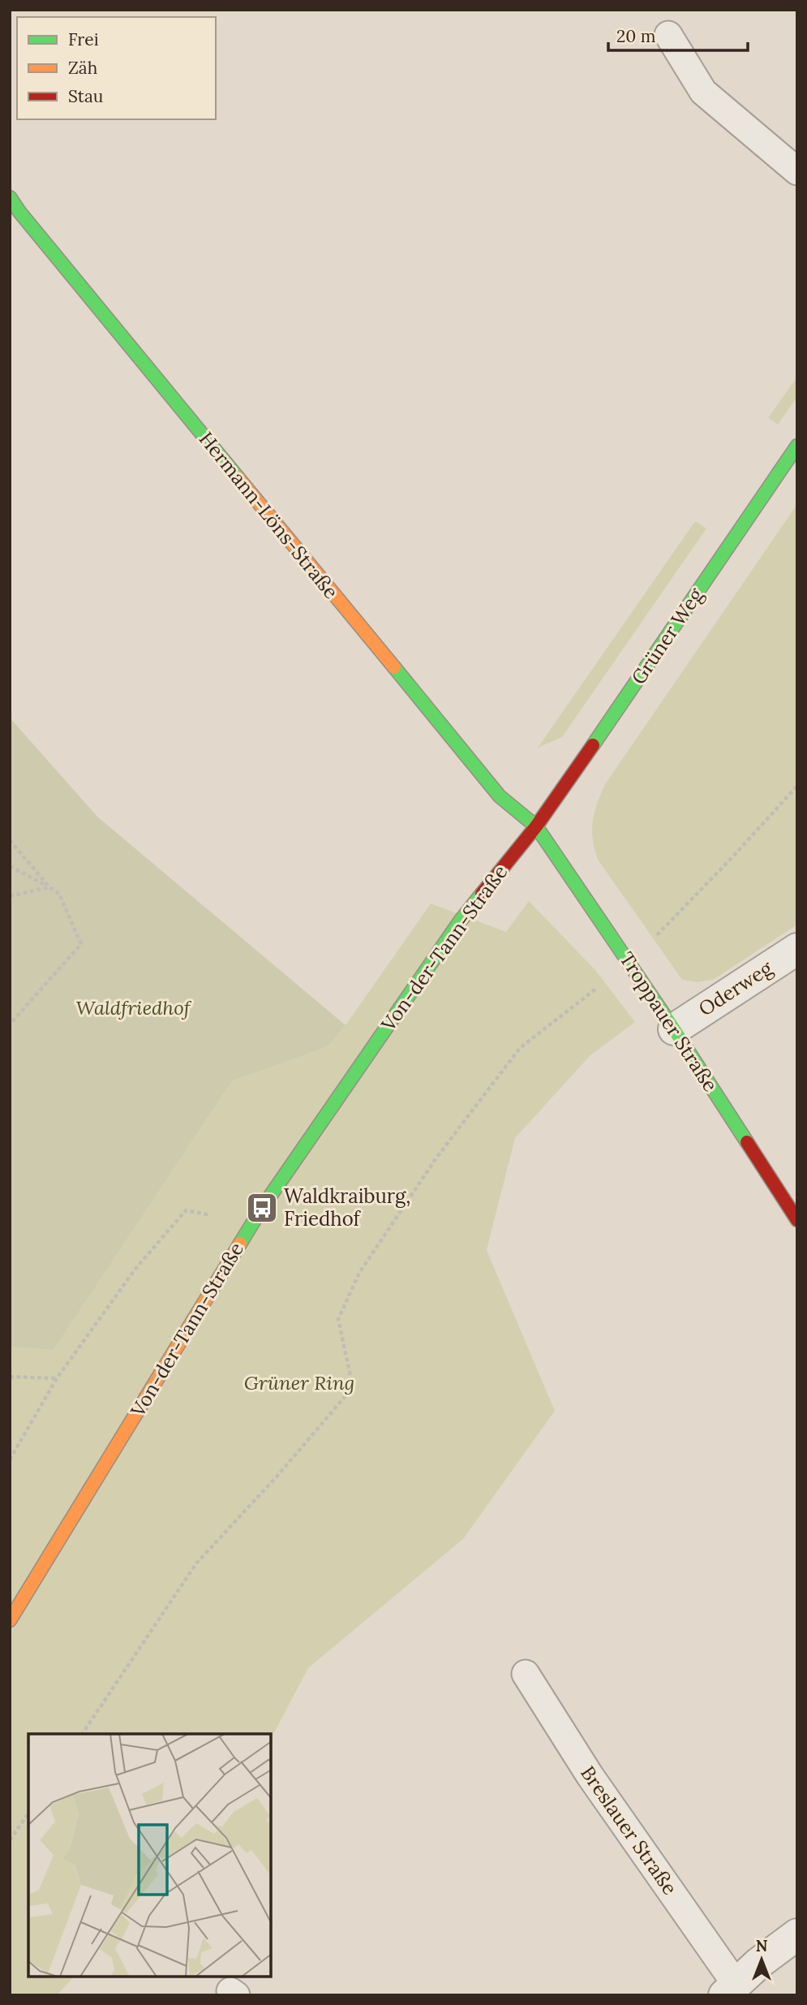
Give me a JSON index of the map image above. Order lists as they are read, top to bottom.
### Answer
{
  "streets": {
    "street": [
      "Hermann-Löns-Straße",
      "Grüner Weg",
      "Von-der-Tann-Straße",
      "Oderweg",
      "Troppauer Straße",
      "Breslauer Straße"
    ]
  },
  "crossings": [
    ["Hermann-Löns-Straße", "Grüner Weg"],
    ["Hermann-Löns-Straße", "Von-der-Tann-Straße"],
    ["Hermann-Löns-Straße", "Troppauer Straße"],
    ["Grüner Weg", "Von-der-Tann-Straße"],
    ["Grüner Weg", "Troppauer Straße"],
    ["Von-der-Tann-Straße", "Troppauer Straße"],
    ["Oderweg", "Troppauer Straße"]
  ],
  "parks": ["Waldfriedhof", "Grüner Ring"],
  "places": {
    "bus stop": ["Waldkraiburg, Friedhof"]
  },
  "legend": ["Frei", "Zäh", "Stau"],
  "scale_bar": "20 m",
  "north": "top"
}
